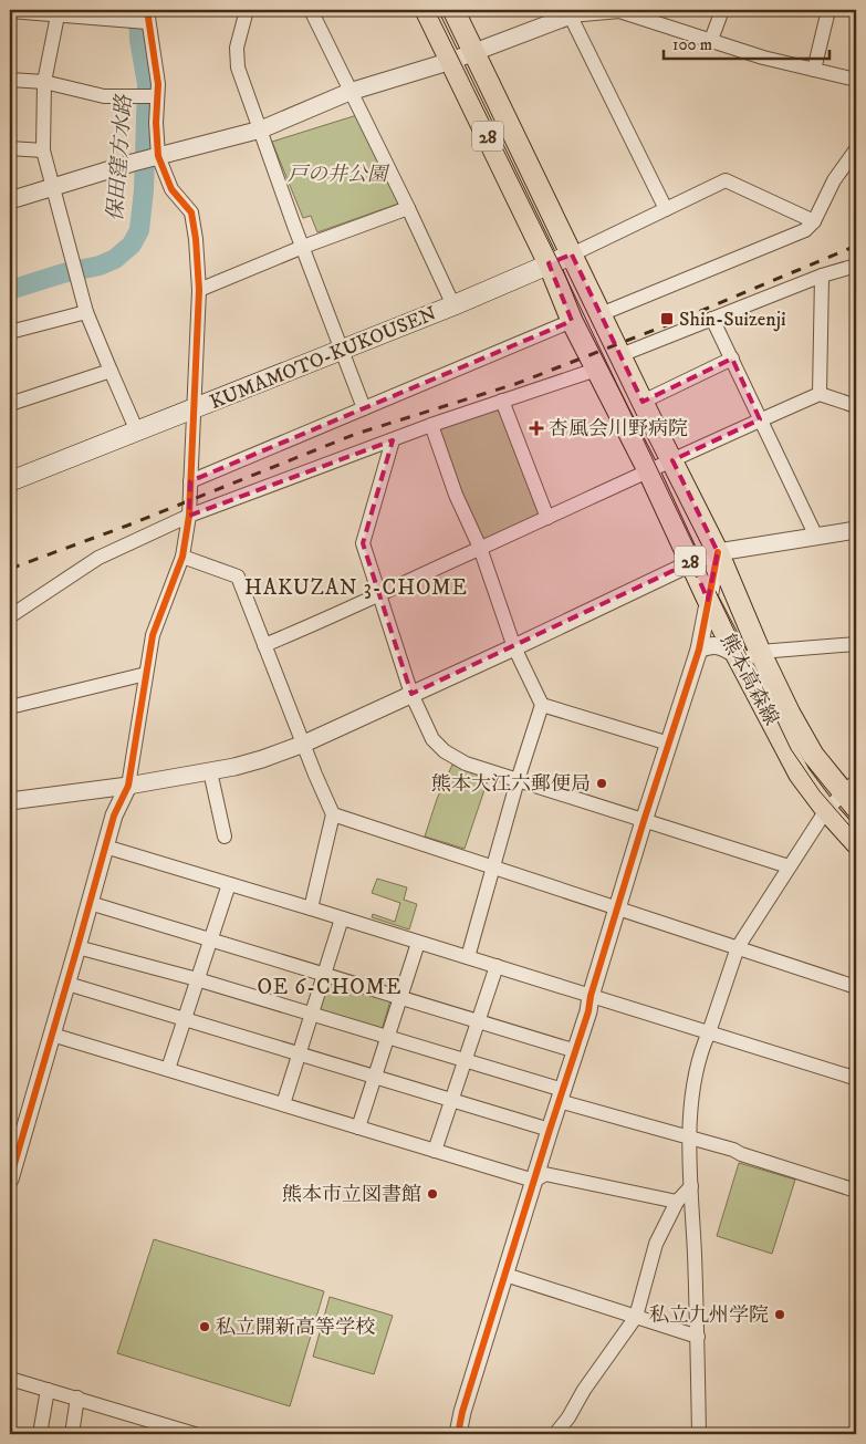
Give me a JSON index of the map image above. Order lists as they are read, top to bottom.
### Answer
{
  "streets": {
    "main road": ["28", "KUMAMOTO-KUKOUSEN", "熊本高森線"]
  },
  "crossings": [
    ["28", "KUMAMOTO-KUKOUSEN"],
    ["28", "熊本高森線"],
    ["KUMAMOTO-KUKOUSEN", "熊本高森線"]
  ],
  "districts": ["HAKUZAN 3-CHOME", "OE 6-CHOME"],
  "water": ["保田窪方水路"],
  "parks": ["戸の井公園"],
  "places": {
    "transit": ["Shin-Suizenji"],
    "health": ["杏風会川野病院"],
    "other": [
      "熊本大江六郵便局",
      "熊本市立図書館",
      "私立九州学院",
      "私立開新高等学校"
    ]
  },
  "scale_bar": "100 m"
}
